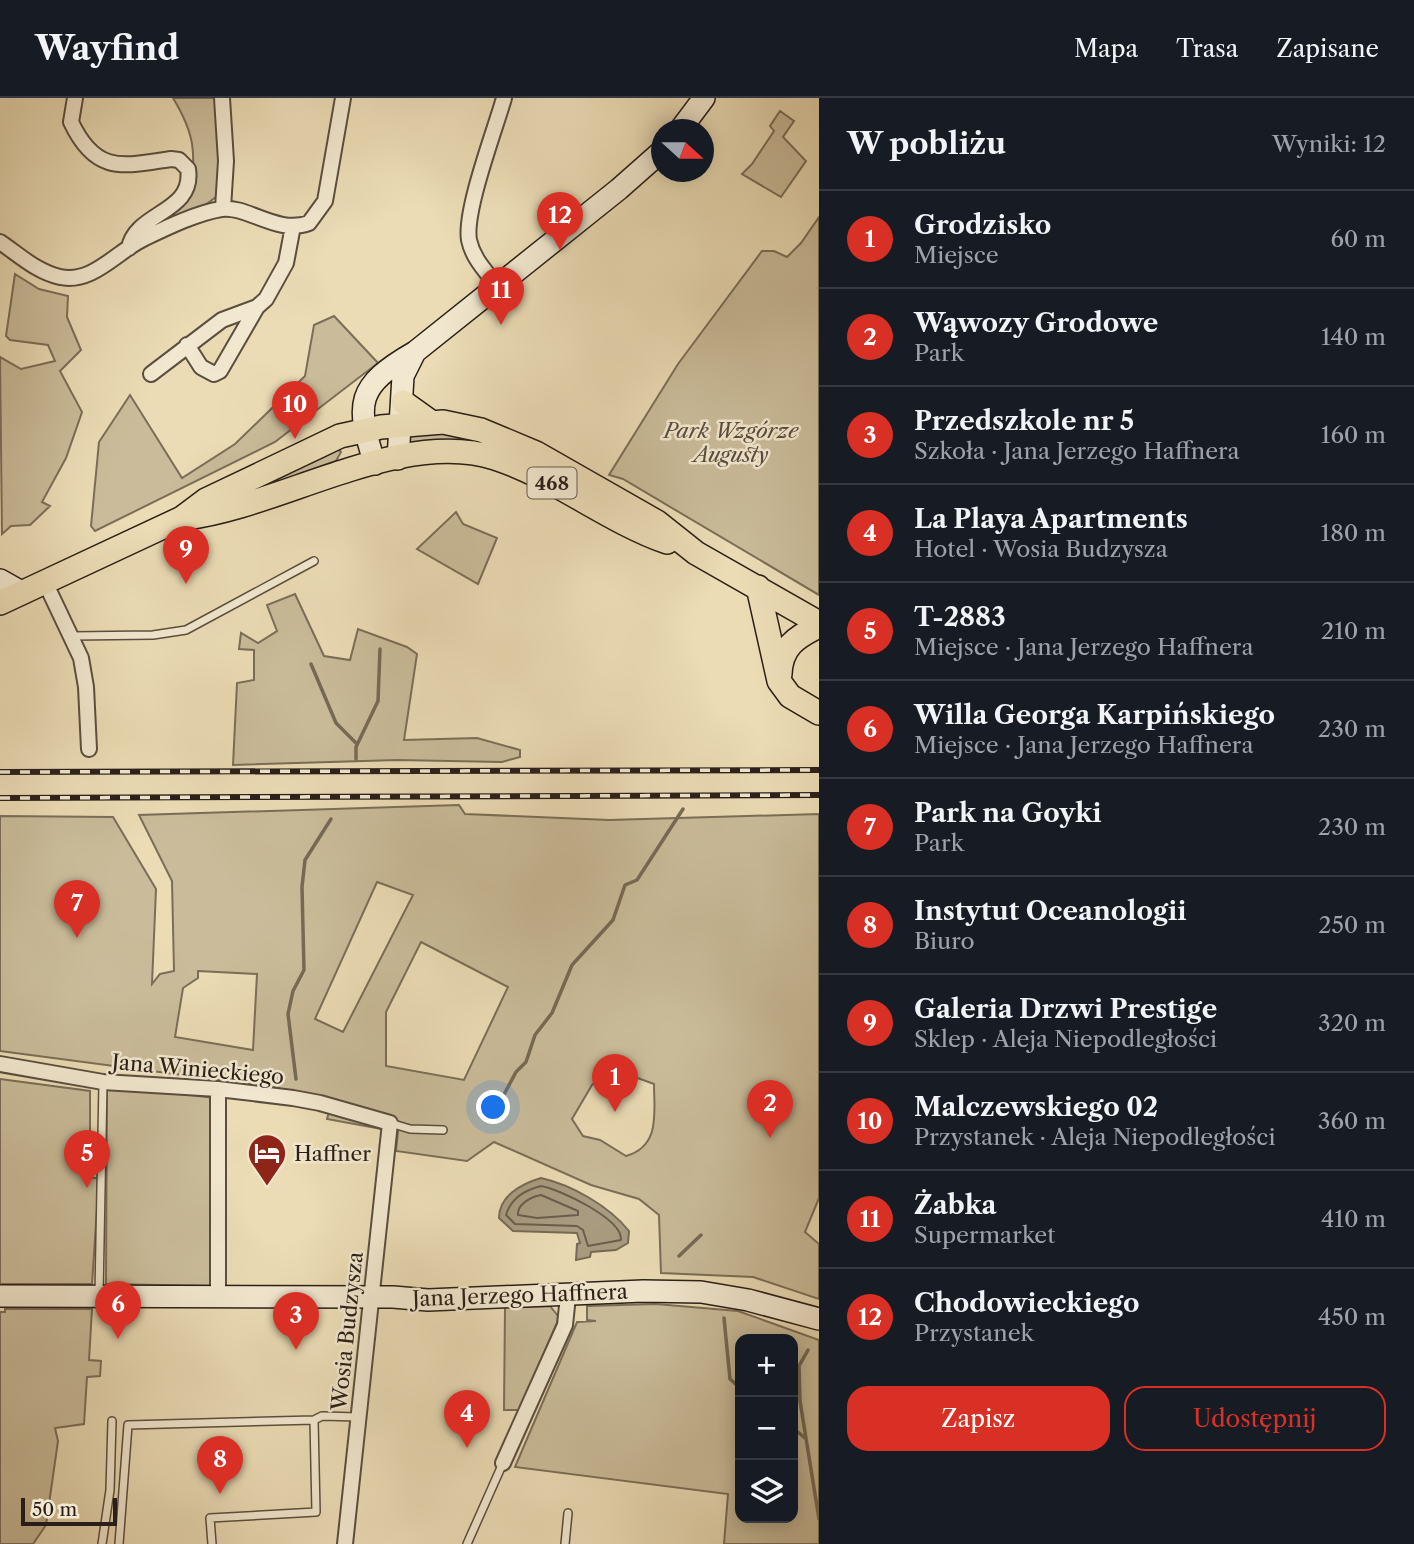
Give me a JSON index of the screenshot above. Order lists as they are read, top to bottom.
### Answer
{
  "streets": {
    "main road": ["468"],
    "street": ["Jana Winieckiego", "Jana Jerzego Haffnera", "Wosia Budzysza"]
  },
  "crossings": [
    ["Jana Winieckiego", "Wosia Budzysza"],
    ["Jana Jerzego Haffnera", "Wosia Budzysza"]
  ],
  "parks": ["Park Wzgórze Augusty"],
  "places": {
    "hotel": ["Haffner"]
  },
  "scale_bar": "50 m",
  "north": "right",
  "page": {
    "header": "Wayfind",
    "nav": ["Mapa", "Trasa", "Zapisane"],
    "heading": ["W pobliżu", "Wyniki: 12"],
    "list": [
      {
        "mark": "1",
        "name": "Grodzisko",
        "note": "Miejsce",
        "value": "60 m"
      },
      {
        "mark": "2",
        "name": "Wąwozy Grodowe",
        "note": "Park",
        "value": "140 m"
      },
      {
        "mark": "3",
        "name": "Przedszkole nr 5",
        "note": "Szkoła · Jana Jerzego Haffnera",
        "value": "160 m"
      },
      {
        "mark": "4",
        "name": "La Playa Apartments",
        "note": "Hotel · Wosia Budzysza",
        "value": "180 m"
      },
      {
        "mark": "5",
        "name": "T-2883",
        "note": "Miejsce · Jana Jerzego Haffnera",
        "value": "210 m"
      },
      {
        "mark": "6",
        "name": "Willa Georga Karpińskiego",
        "note": "Miejsce · Jana Jerzego Haffnera",
        "value": "230 m"
      },
      {
        "mark": "7",
        "name": "Park na Goyki",
        "note": "Park",
        "value": "230 m"
      },
      {
        "mark": "8",
        "name": "Instytut Oceanologii",
        "note": "Biuro",
        "value": "250 m"
      },
      {
        "mark": "9",
        "name": "Galeria Drzwi Prestige",
        "note": "Sklep · Aleja Niepodległości",
        "value": "320 m"
      },
      {
        "mark": "10",
        "name": "Malczewskiego 02",
        "note": "Przystanek · Aleja Niepodległości",
        "value": "360 m"
      },
      {
        "mark": "11",
        "name": "Żabka",
        "note": "Supermarket",
        "value": "410 m"
      },
      {
        "mark": "12",
        "name": "Chodowieckiego",
        "note": "Przystanek",
        "value": "450 m"
      }
    ],
    "pins": [
      "12",
      "11",
      "10",
      "9",
      "7",
      "1",
      "2",
      "5",
      "6",
      "3",
      "4",
      "8"
    ],
    "map_buttons": ["+", "−"],
    "buttons": ["Zapisz", "Udostępnij"],
    "scale": "50 m"
  }
}
